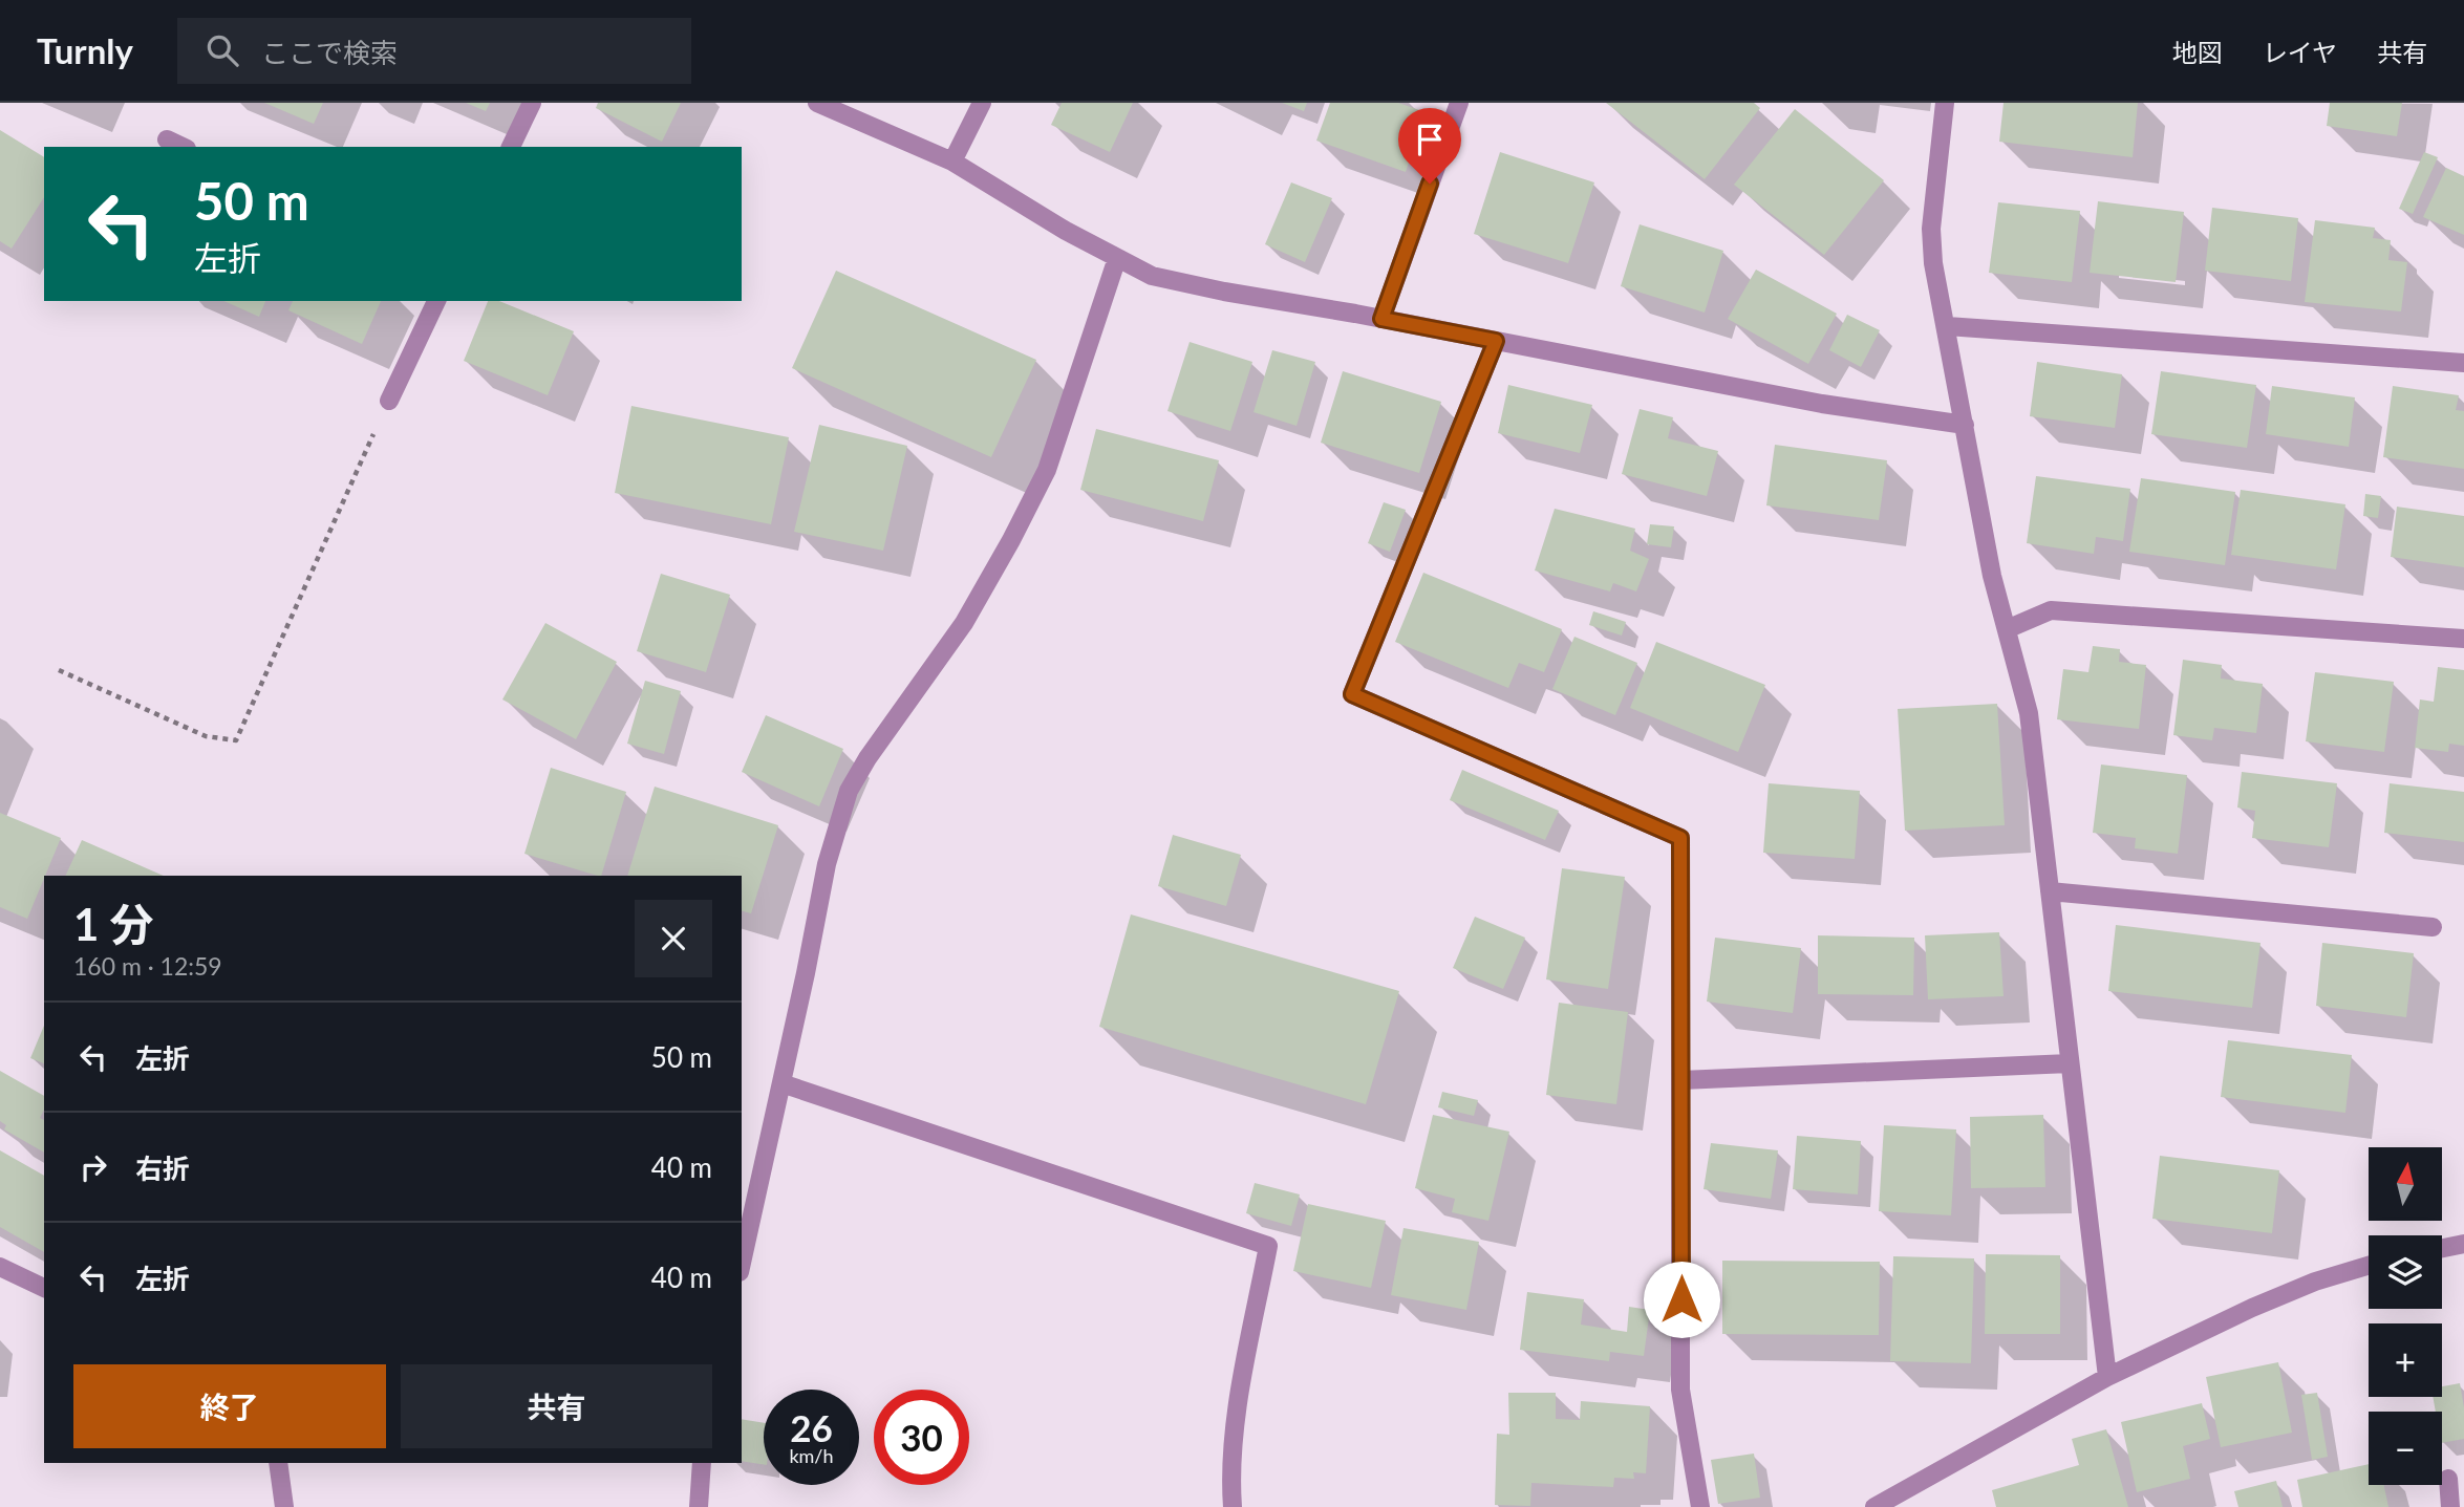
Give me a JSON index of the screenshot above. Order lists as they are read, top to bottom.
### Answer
{
  "north": "top",
  "page": {
    "header": "Turnly",
    "search": "ここで検索",
    "nav": ["地図", "レイヤ", "共有"],
    "turn": ["50 m", "左折"],
    "heading": ["1 分", "160 m · 12:59"],
    "list": [
      {
        "name": "左折",
        "value": "50 m"
      },
      {
        "name": "右折",
        "value": "40 m"
      },
      {
        "name": "左折",
        "value": "40 m"
      }
    ],
    "map_buttons": ["+", "−"],
    "buttons": ["終了", "共有"],
    "speed": "26 km/h",
    "limit": "30"
  }
}
